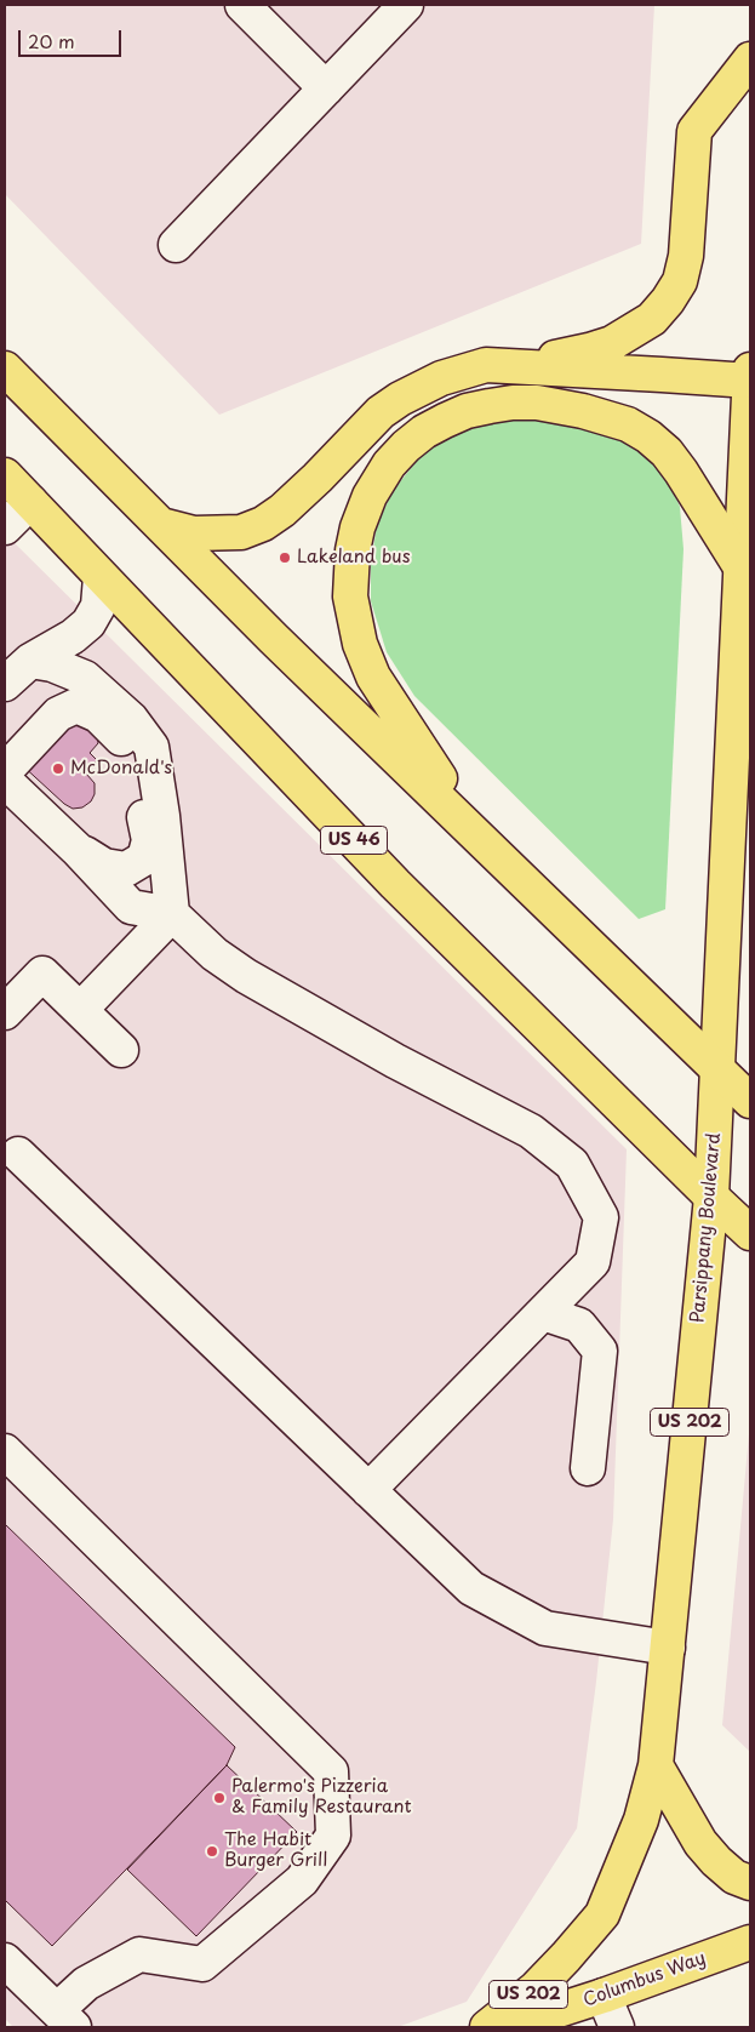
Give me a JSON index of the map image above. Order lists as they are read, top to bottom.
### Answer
{
  "streets": {
    "main road": [
      "US 46",
      "Parsippany Boulevard",
      "US 202",
      "Columbus Way"
    ]
  },
  "crossings": [
    ["US 46", "Parsippany Boulevard"]
  ],
  "places": [
    "Lakeland bus",
    "McDonald's",
    "Palermo's Pizzeria & Family Restaurant",
    "The Habit Burger Grill"
  ],
  "scale_bar": "20 m"
}
